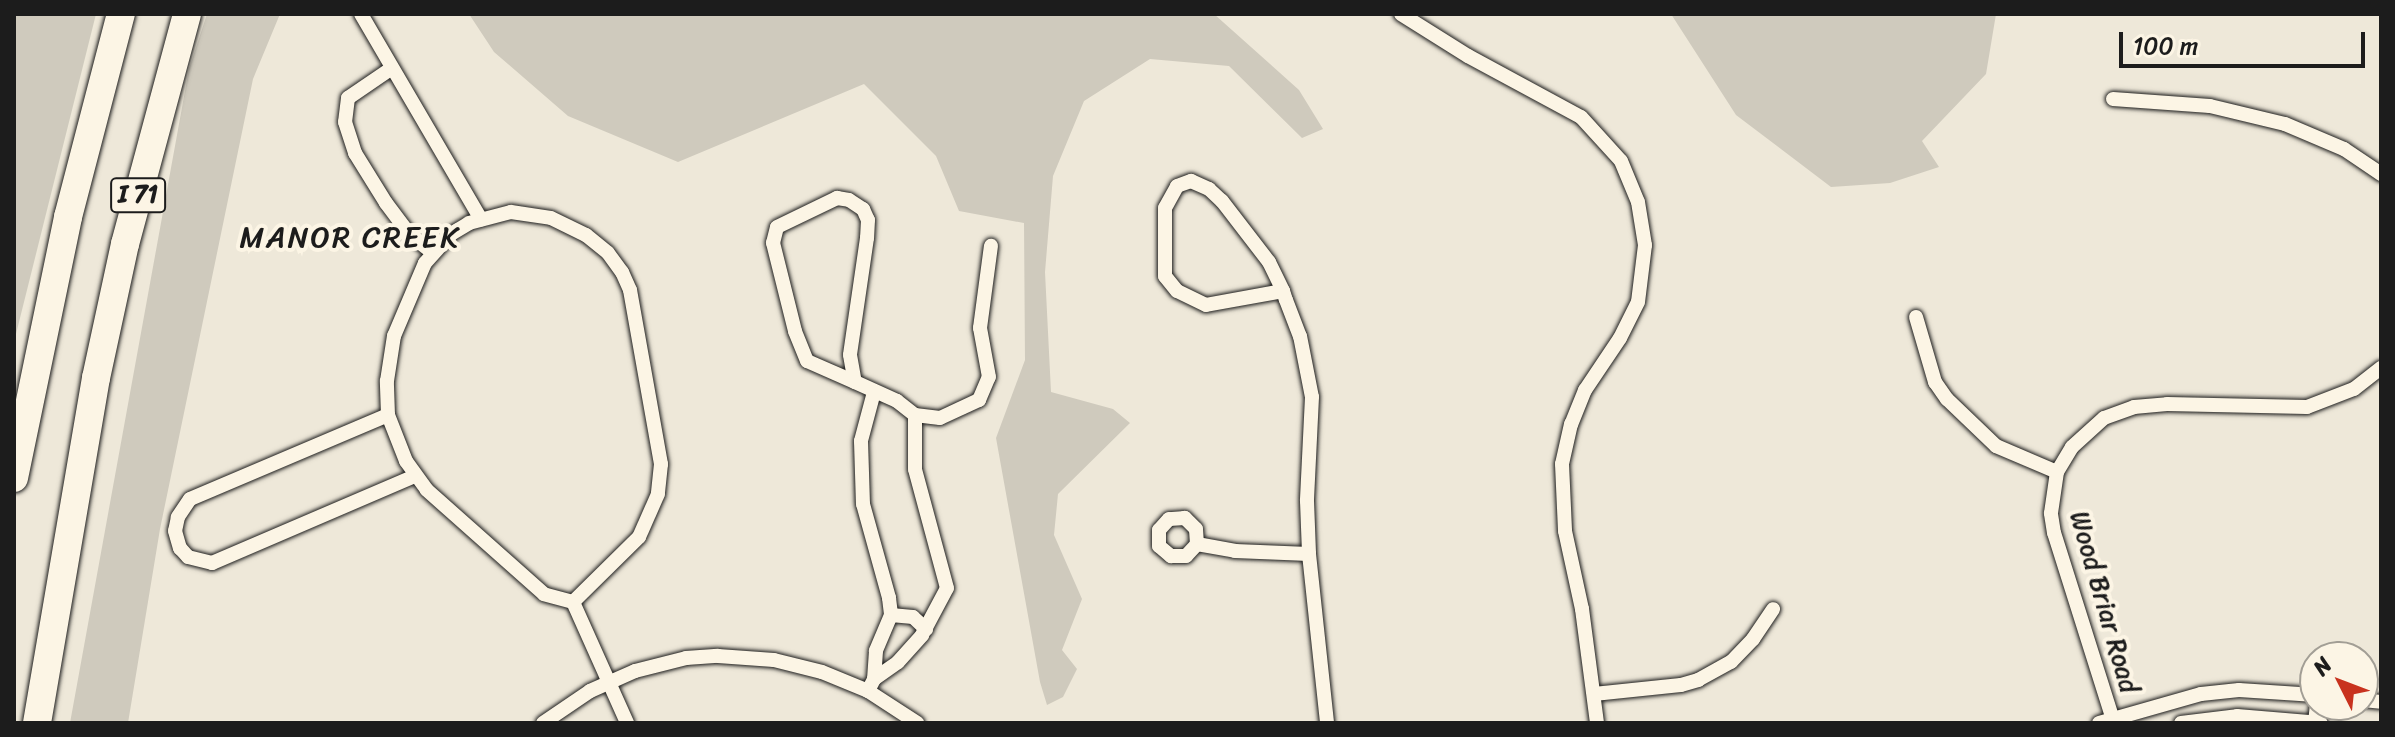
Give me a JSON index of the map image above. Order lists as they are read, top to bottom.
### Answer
{
  "streets": {
    "highway": ["I 71"],
    "street": ["Wood Briar Road"]
  },
  "districts": ["MANOR CREEK"],
  "scale_bar": "100 m",
  "north": "top left"
}
